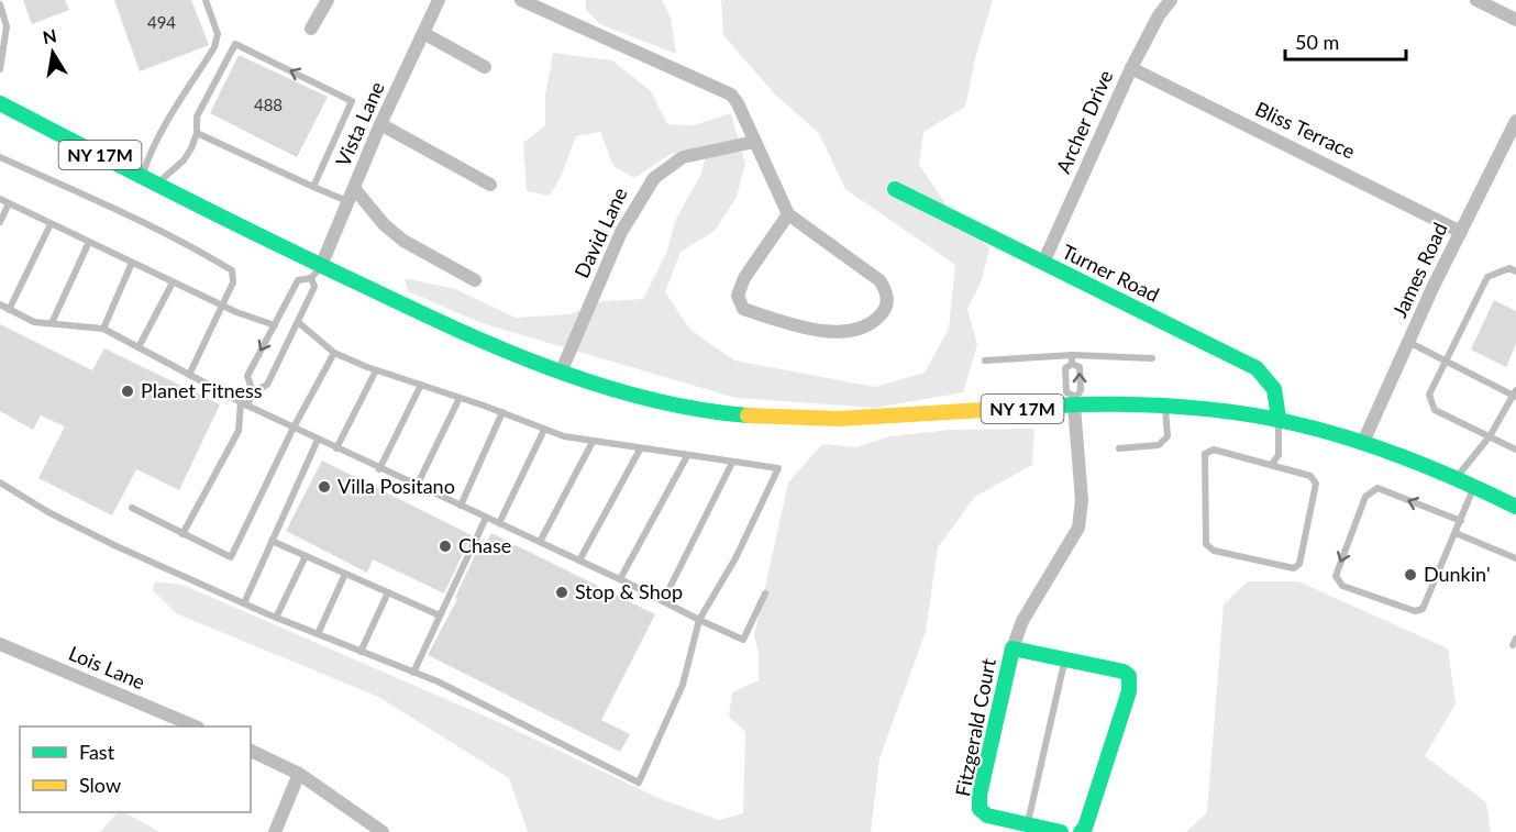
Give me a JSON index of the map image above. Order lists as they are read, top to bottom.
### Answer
{
  "streets": {
    "main road": ["NY 17M", "Turner Road", "Fitzgerald Court"],
    "street": [
      "Archer Drive",
      "Vista Lane",
      "Bliss Terrace",
      "David Lane",
      "James Road",
      "Lois Lane"
    ]
  },
  "crossings": [
    ["Archer Drive", "Bliss Terrace"],
    ["Archer Drive", "Turner Road"],
    ["Vista Lane", "NY 17M"],
    ["Bliss Terrace", "James Road"],
    ["NY 17M", "David Lane"],
    ["NY 17M", "James Road"],
    ["NY 17M", "Turner Road"],
    ["NY 17M", "Fitzgerald Court"]
  ],
  "places": [
    "Planet Fitness",
    "Villa Positano",
    "Chase",
    "Dunkin'",
    "Stop & Shop"
  ],
  "house_numbers": ["494", "488"],
  "legend": ["Fast", "Slow"],
  "scale_bar": "50 m",
  "north": "top"
}
